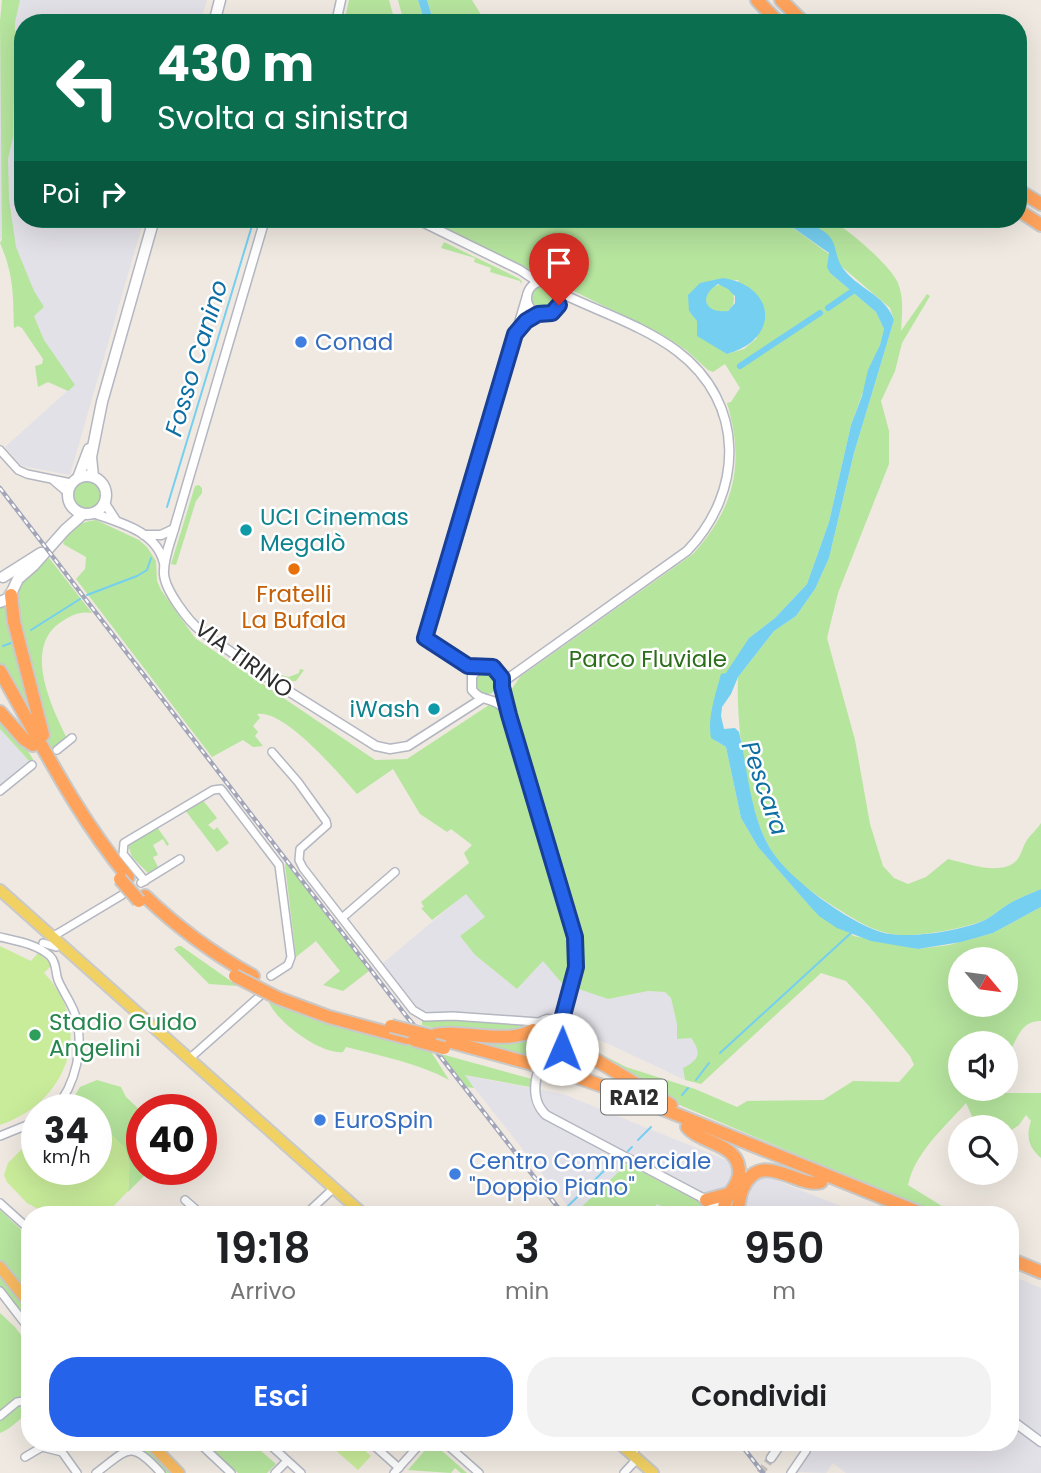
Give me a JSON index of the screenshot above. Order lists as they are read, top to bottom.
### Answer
{
  "streets": {
    "highway": ["RA12"],
    "street": ["VIA TIRINO"]
  },
  "water": ["Fosso Canino", "Pescara"],
  "parks": ["Parco Fluviale"],
  "places": [
    "Conad",
    "UCI Cinemas Megalò",
    "Fratelli La Bufala",
    "iWash",
    "Stadio Guido Angelini",
    "EuroSpin",
    "Centro Commerciale \"Doppio Piano\""
  ],
  "north": "bottom right",
  "page": {
    "turn": ["430 m", "Svolta a sinistra"],
    "then": "Poi",
    "speed": "34 km/h",
    "limit": "40",
    "eta": [
      "19:18",
      "Arrivo",
      "3",
      "min",
      "950",
      "m"
    ],
    "buttons": ["Esci", "Condividi"]
  }
}
